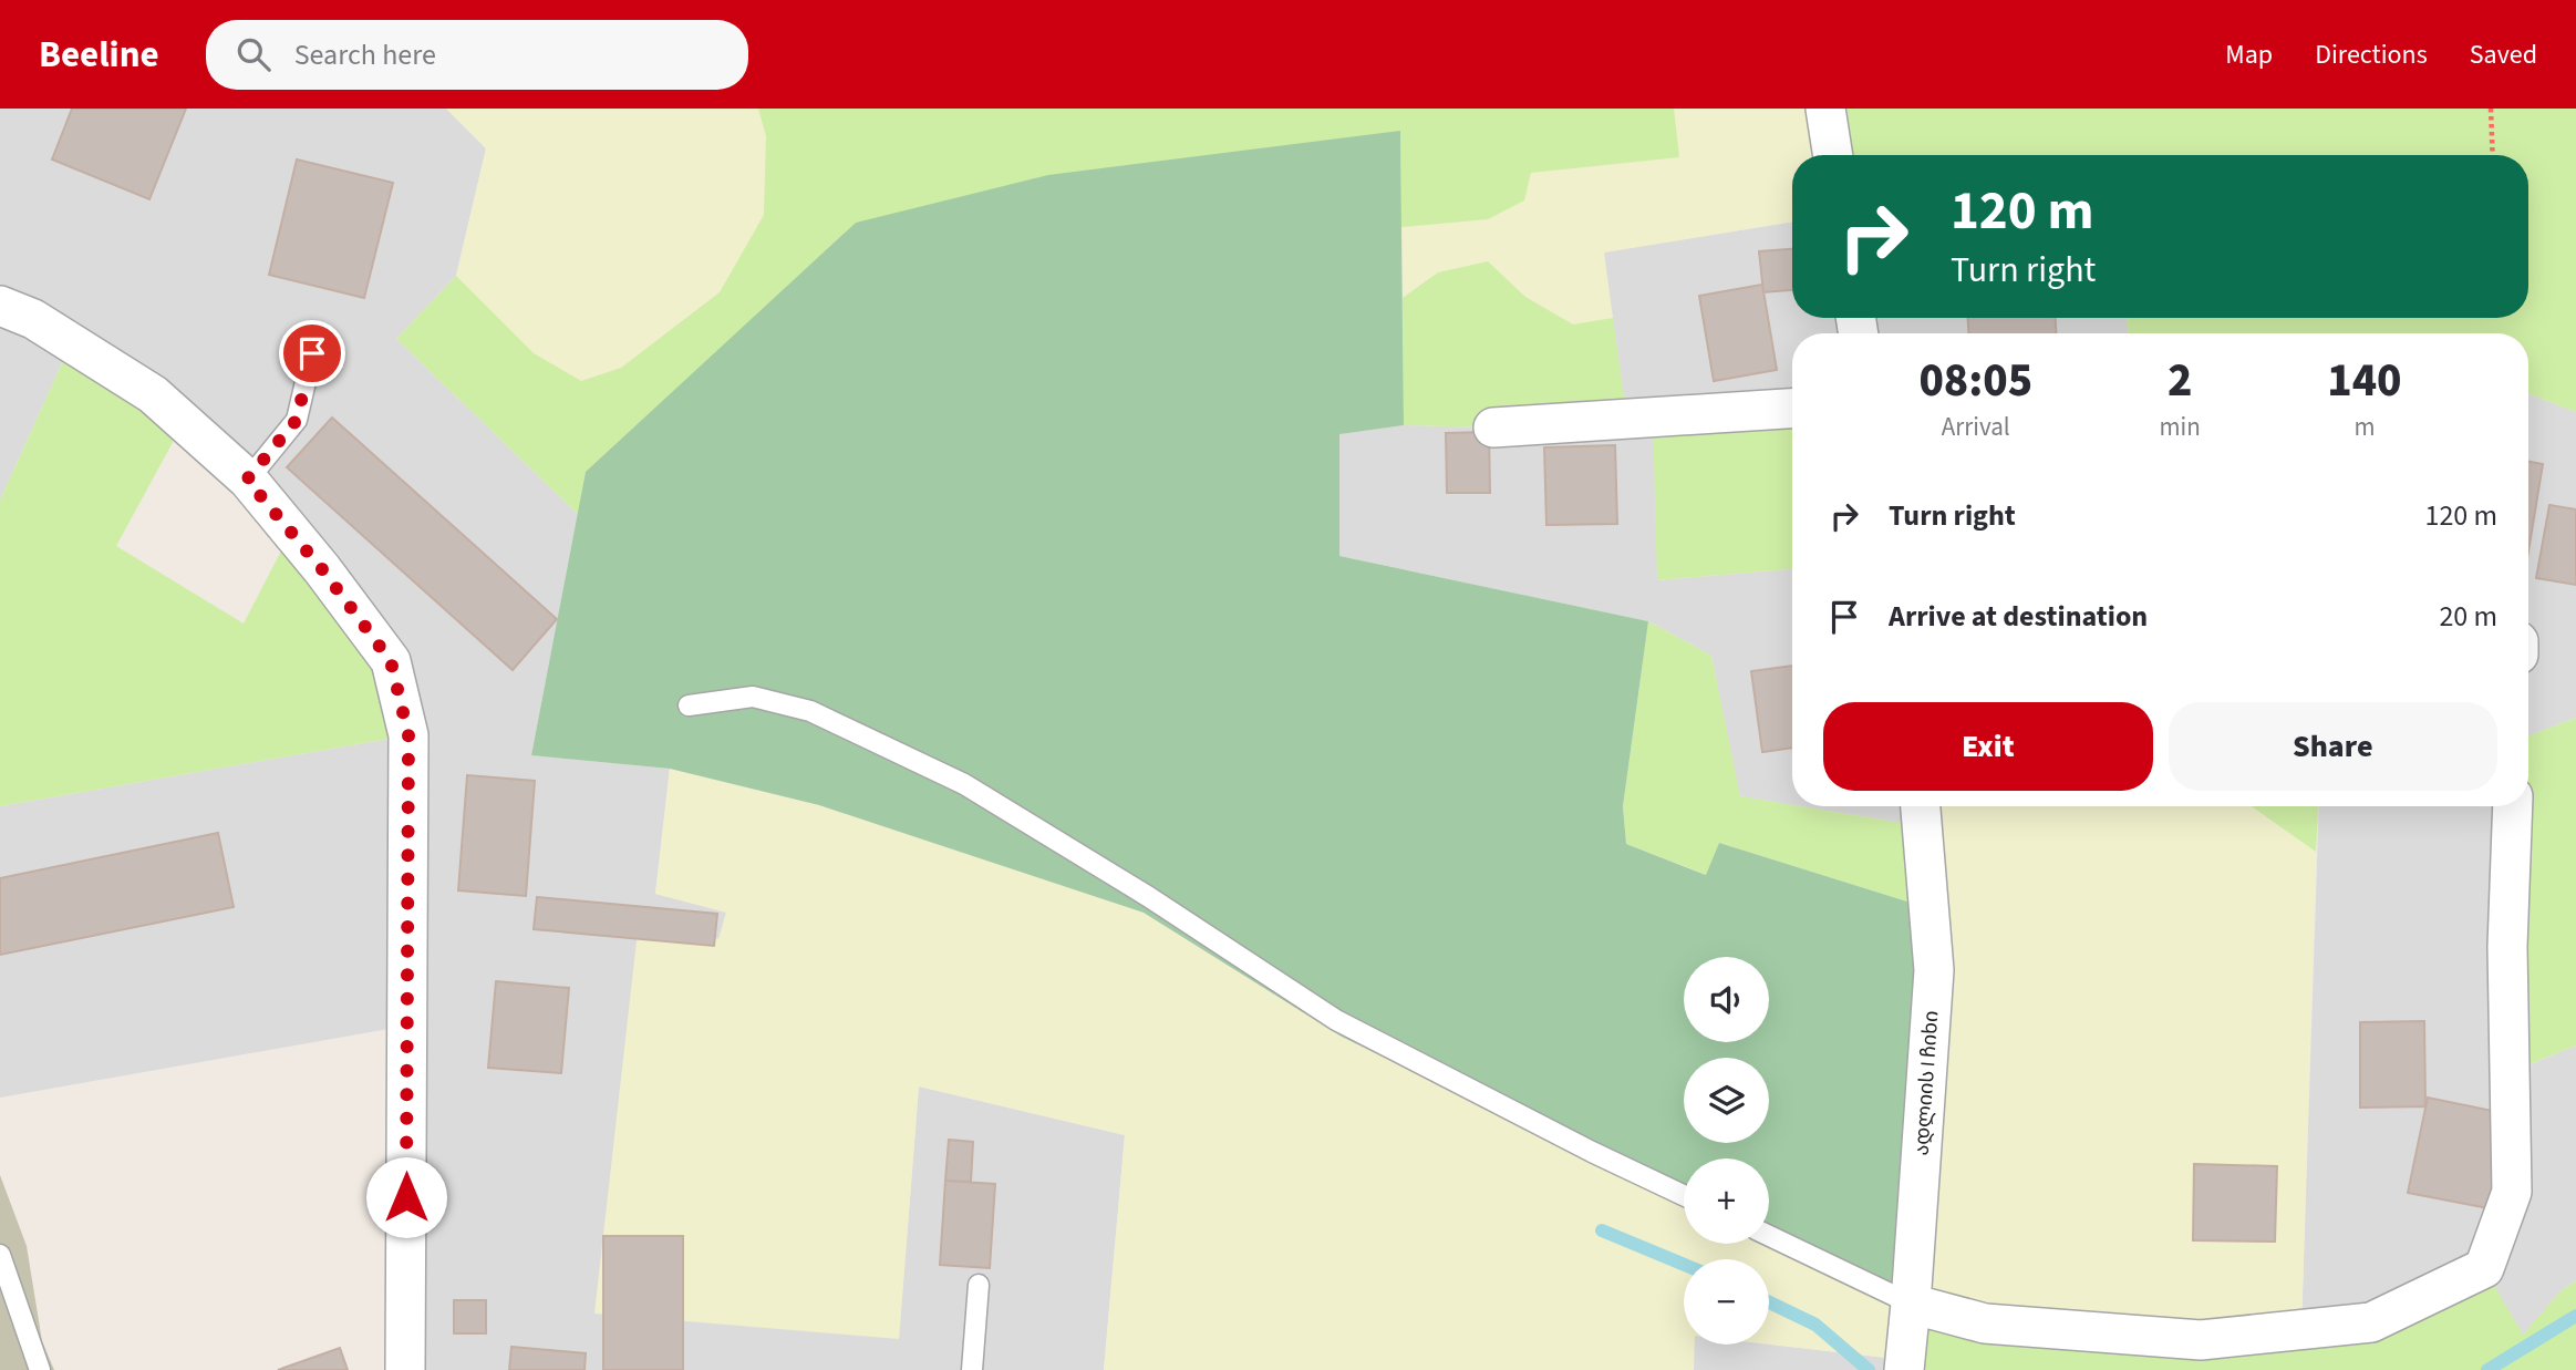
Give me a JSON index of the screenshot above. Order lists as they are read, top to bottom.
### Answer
{
  "streets": {
    "street": ["ადლიის I ჩიხი"]
  },
  "page": {
    "header": "Beeline",
    "search": "Search here",
    "nav": ["Map", "Directions", "Saved"],
    "turn": ["120 m", "Turn right"],
    "eta": [
      "08:05",
      "Arrival",
      "2",
      "min",
      "140",
      "m"
    ],
    "list": [
      {
        "name": "Turn right",
        "value": "120 m"
      },
      {
        "name": "Arrive at destination",
        "value": "20 m"
      }
    ],
    "buttons": ["Exit", "Share"],
    "map_buttons": ["+", "−"]
  }
}
